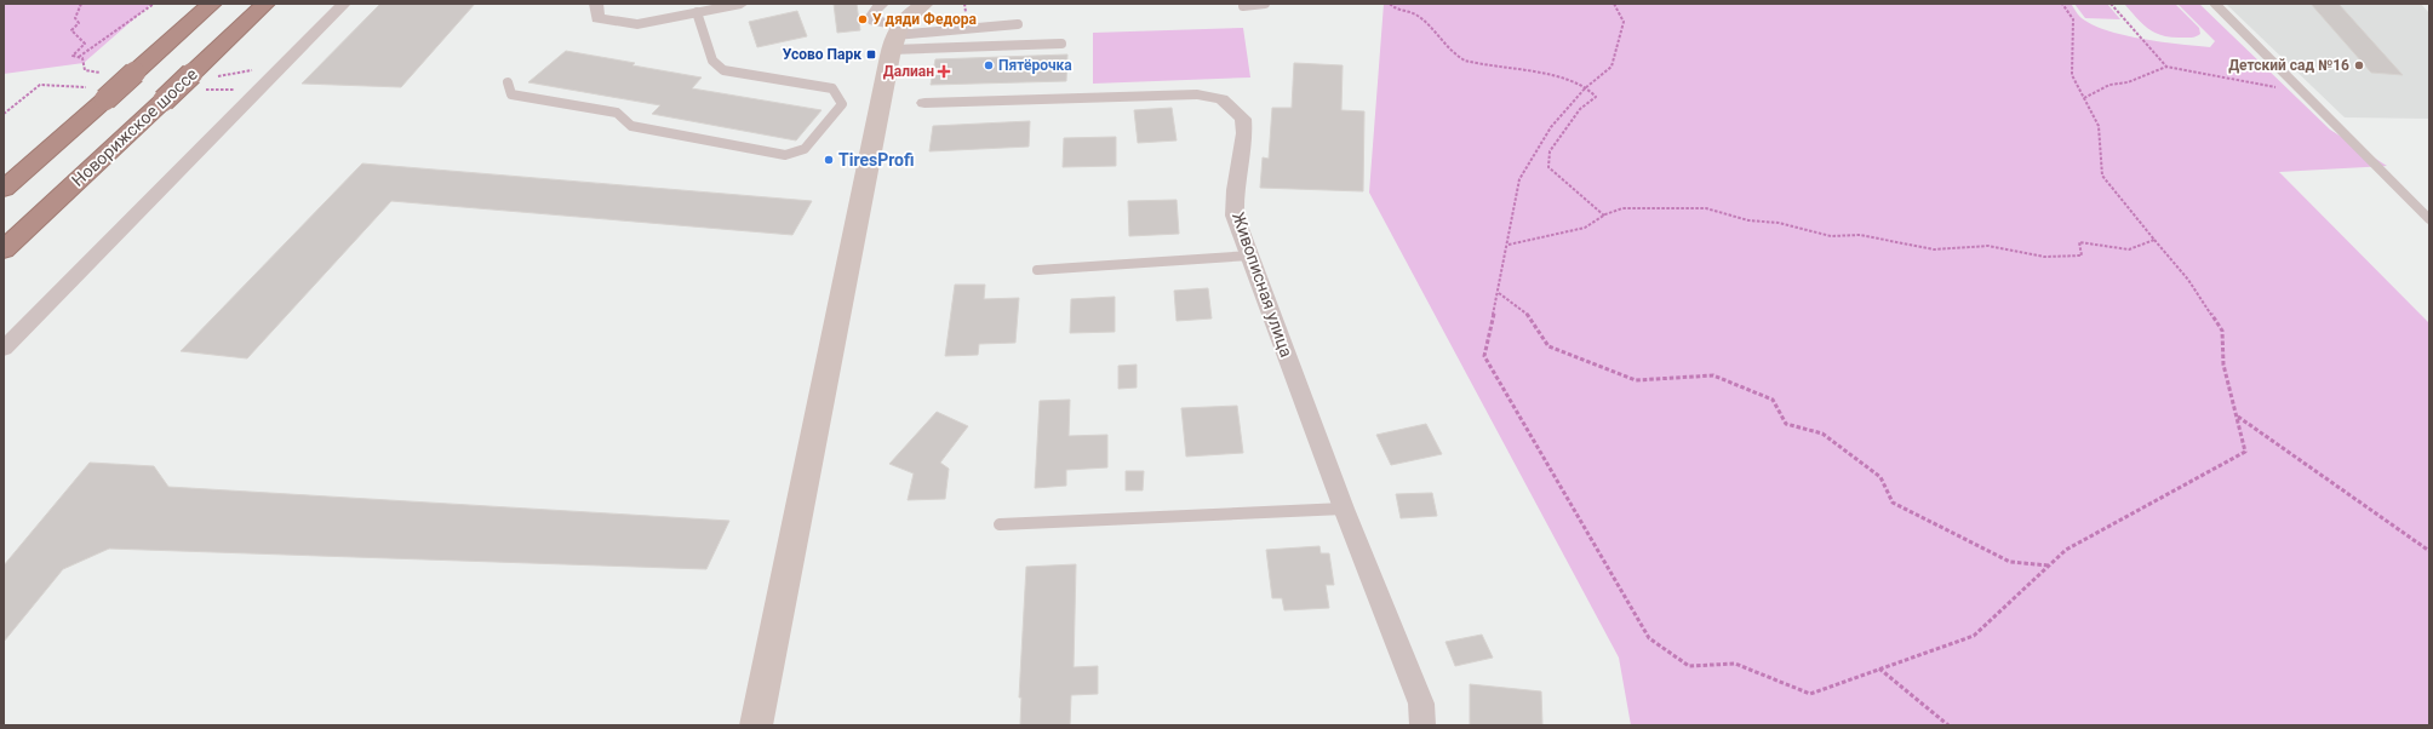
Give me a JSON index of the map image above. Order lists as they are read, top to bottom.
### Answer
{
  "streets": {
    "highway": ["Новорижское шоссе"],
    "street": ["Живописная улица"]
  },
  "places": {
    "other": [
      "У дяди Федора",
      "Пятёрочка",
      "Детский сад №16",
      "TiresProfi"
    ],
    "transit": ["Усово Парк"],
    "health": ["Далиан"]
  }
}
